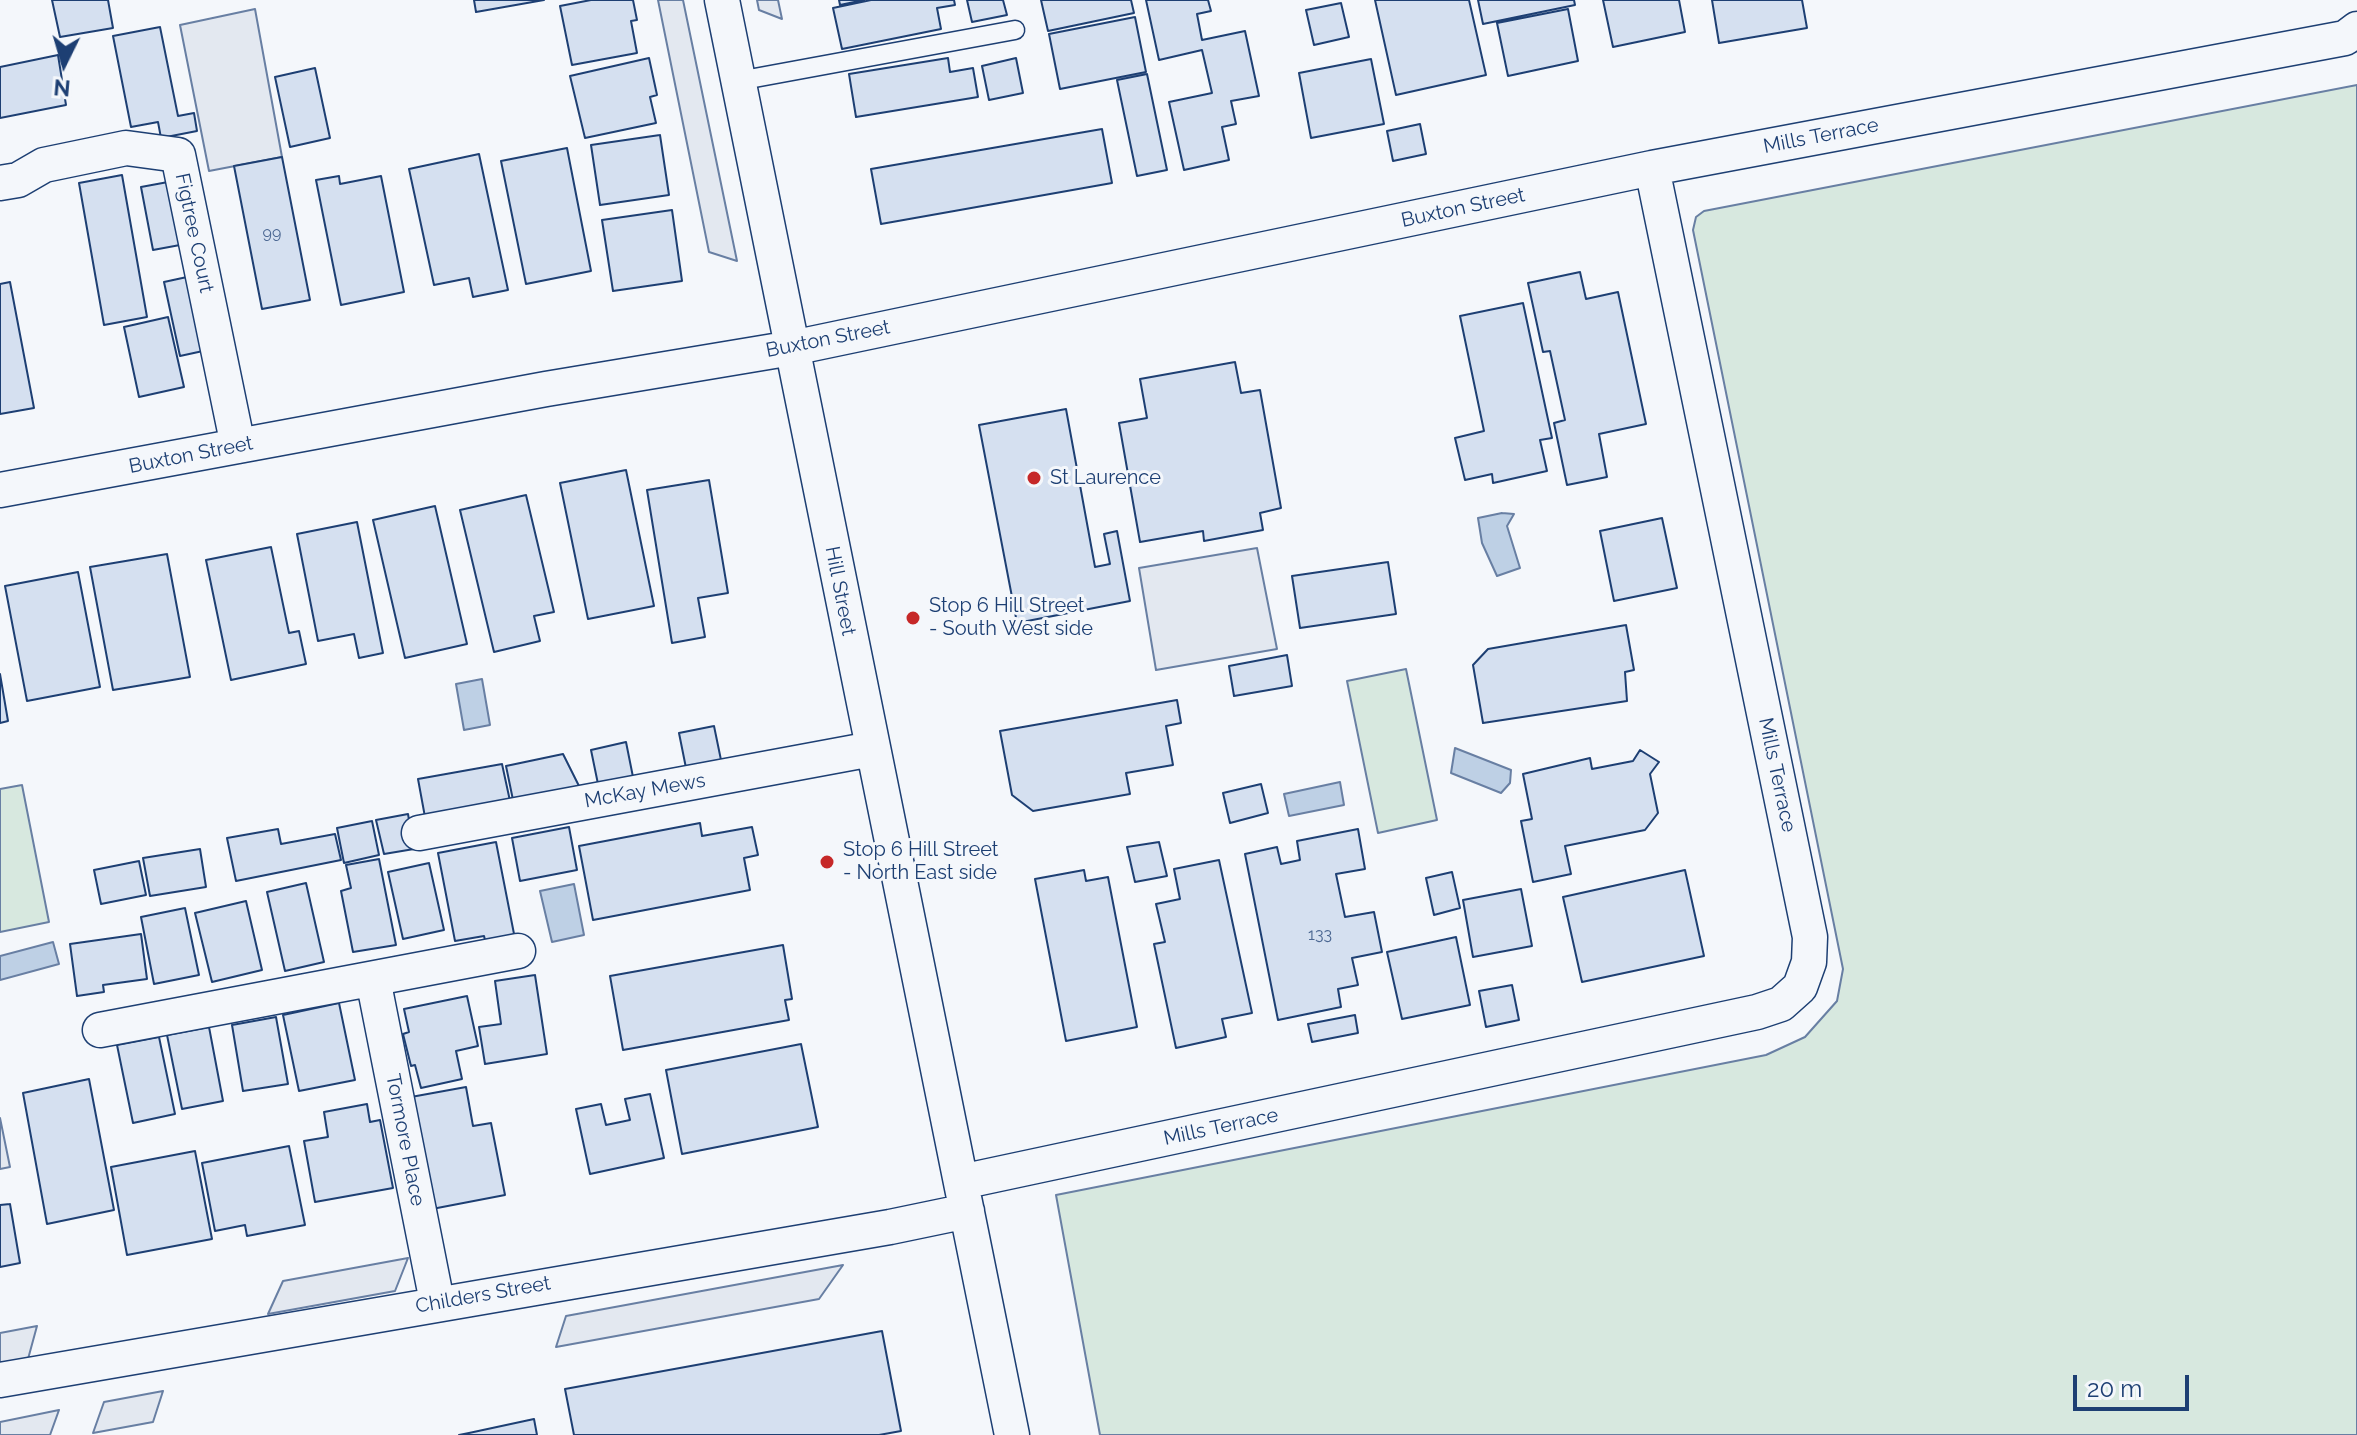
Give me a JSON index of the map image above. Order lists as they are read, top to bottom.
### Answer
{
  "streets": {
    "street": [
      "Mills Terrace",
      "Buxton Street",
      "Figtree Court",
      "Hill Street",
      "McKay Mews",
      "Tormore Place",
      "Childers Street"
    ]
  },
  "crossings": [
    ["Mills Terrace", "Buxton Street"],
    ["Mills Terrace", "Hill Street"],
    ["Mills Terrace", "Childers Street"],
    ["Buxton Street", "Figtree Court"],
    ["Buxton Street", "Hill Street"],
    ["Hill Street", "McKay Mews"],
    ["Hill Street", "Childers Street"],
    ["Tormore Place", "Childers Street"]
  ],
  "places": ["St Laurence", "Stop 6 Hill Street - South West side", "Stop 6 Hill Street - North East side"],
  "house_numbers": ["99", "133"],
  "scale_bar": "20 m",
  "north": "bottom"
}
